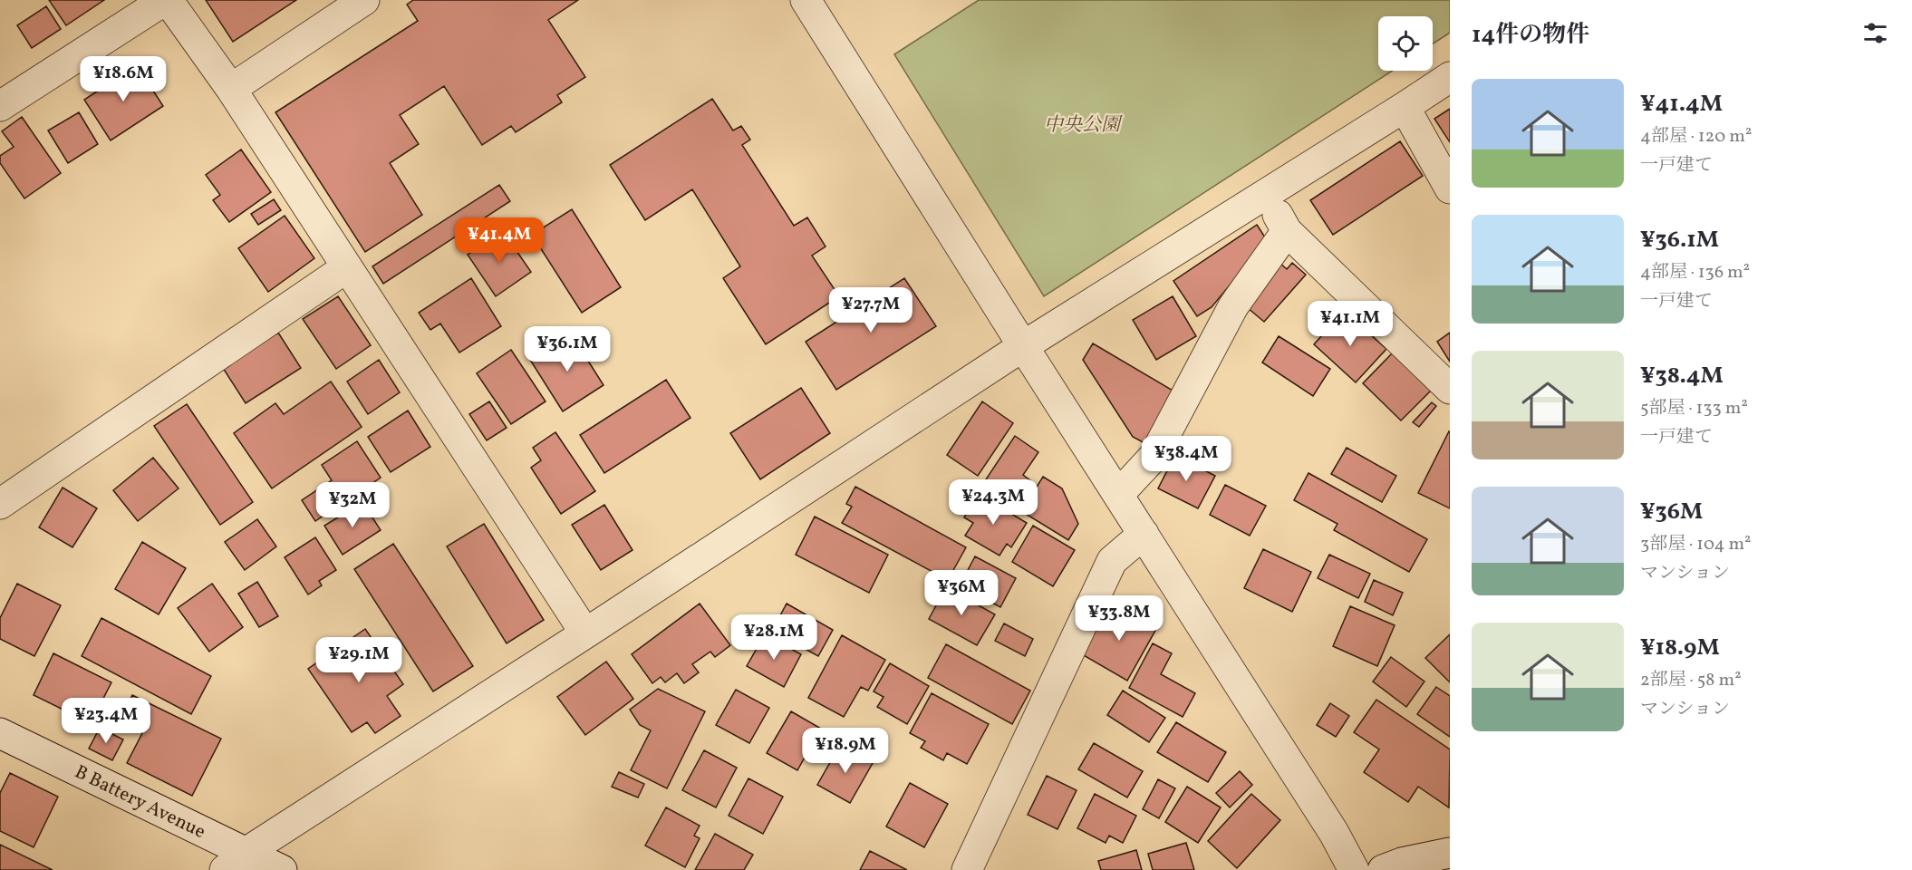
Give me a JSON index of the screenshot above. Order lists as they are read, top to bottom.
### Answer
{
  "streets": {
    "street": ["B Battery Avenue"]
  },
  "parks": ["中央公園"],
  "page": {
    "heading": "14件の物件",
    "price": [
      "¥18.6M",
      "¥41.4M",
      "¥27.7M",
      "¥41.1M",
      "¥36.1M",
      "¥38.4M",
      "¥24.3M",
      "¥32M",
      "¥36M",
      "¥33.8M",
      "¥28.1M",
      "¥29.1M",
      "¥23.4M",
      "¥18.9M"
    ],
    "list": [
      {
        "name": "¥41.4M",
        "note": "4部屋 · 120 m² · 一戸建て"
      },
      {
        "name": "¥36.1M",
        "note": "4部屋 · 136 m² · 一戸建て"
      },
      {
        "name": "¥38.4M",
        "note": "5部屋 · 133 m² · 一戸建て"
      },
      {
        "name": "¥36M",
        "note": "3部屋 · 104 m² · マンション"
      },
      {
        "name": "¥18.9M",
        "note": "2部屋 · 58 m² · マンション"
      }
    ]
  }
}
